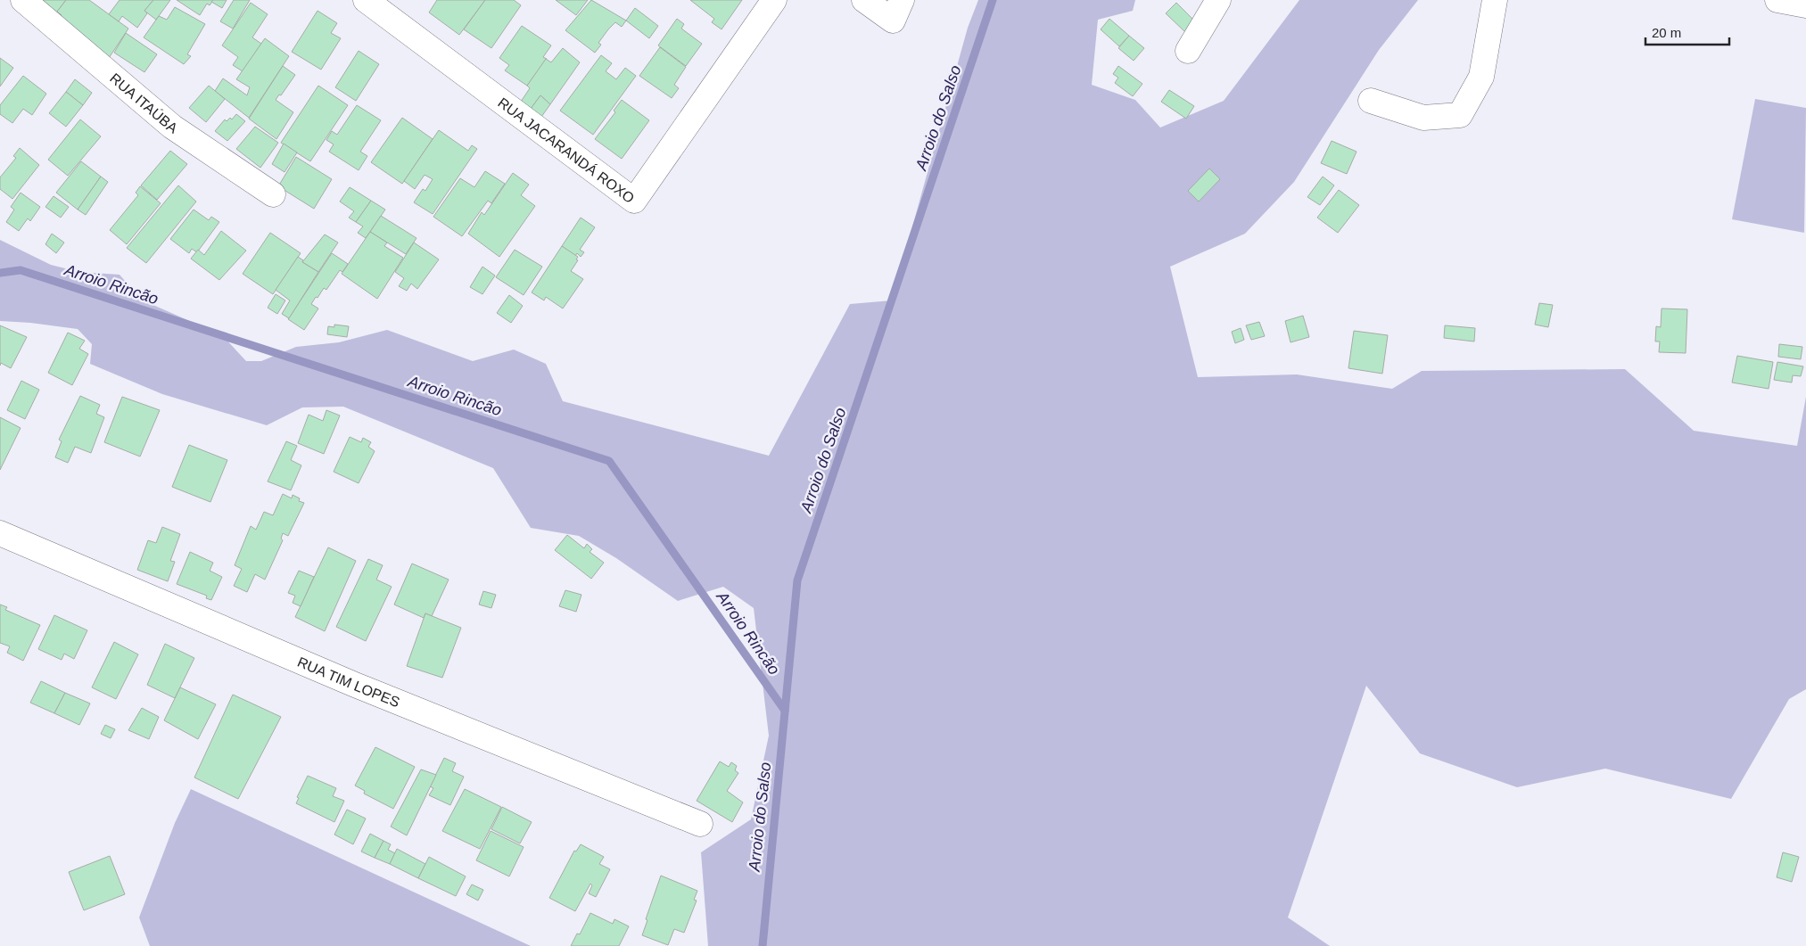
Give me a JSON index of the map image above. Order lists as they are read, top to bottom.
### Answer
{
  "streets": {
    "street": ["RUA ITAÚBA", "RUA JACARANDÁ ROXO", "RUA TIM LOPES"]
  },
  "water": ["Arroio do Salso", "Arroio Rincão"],
  "scale_bar": "20 m"
}
